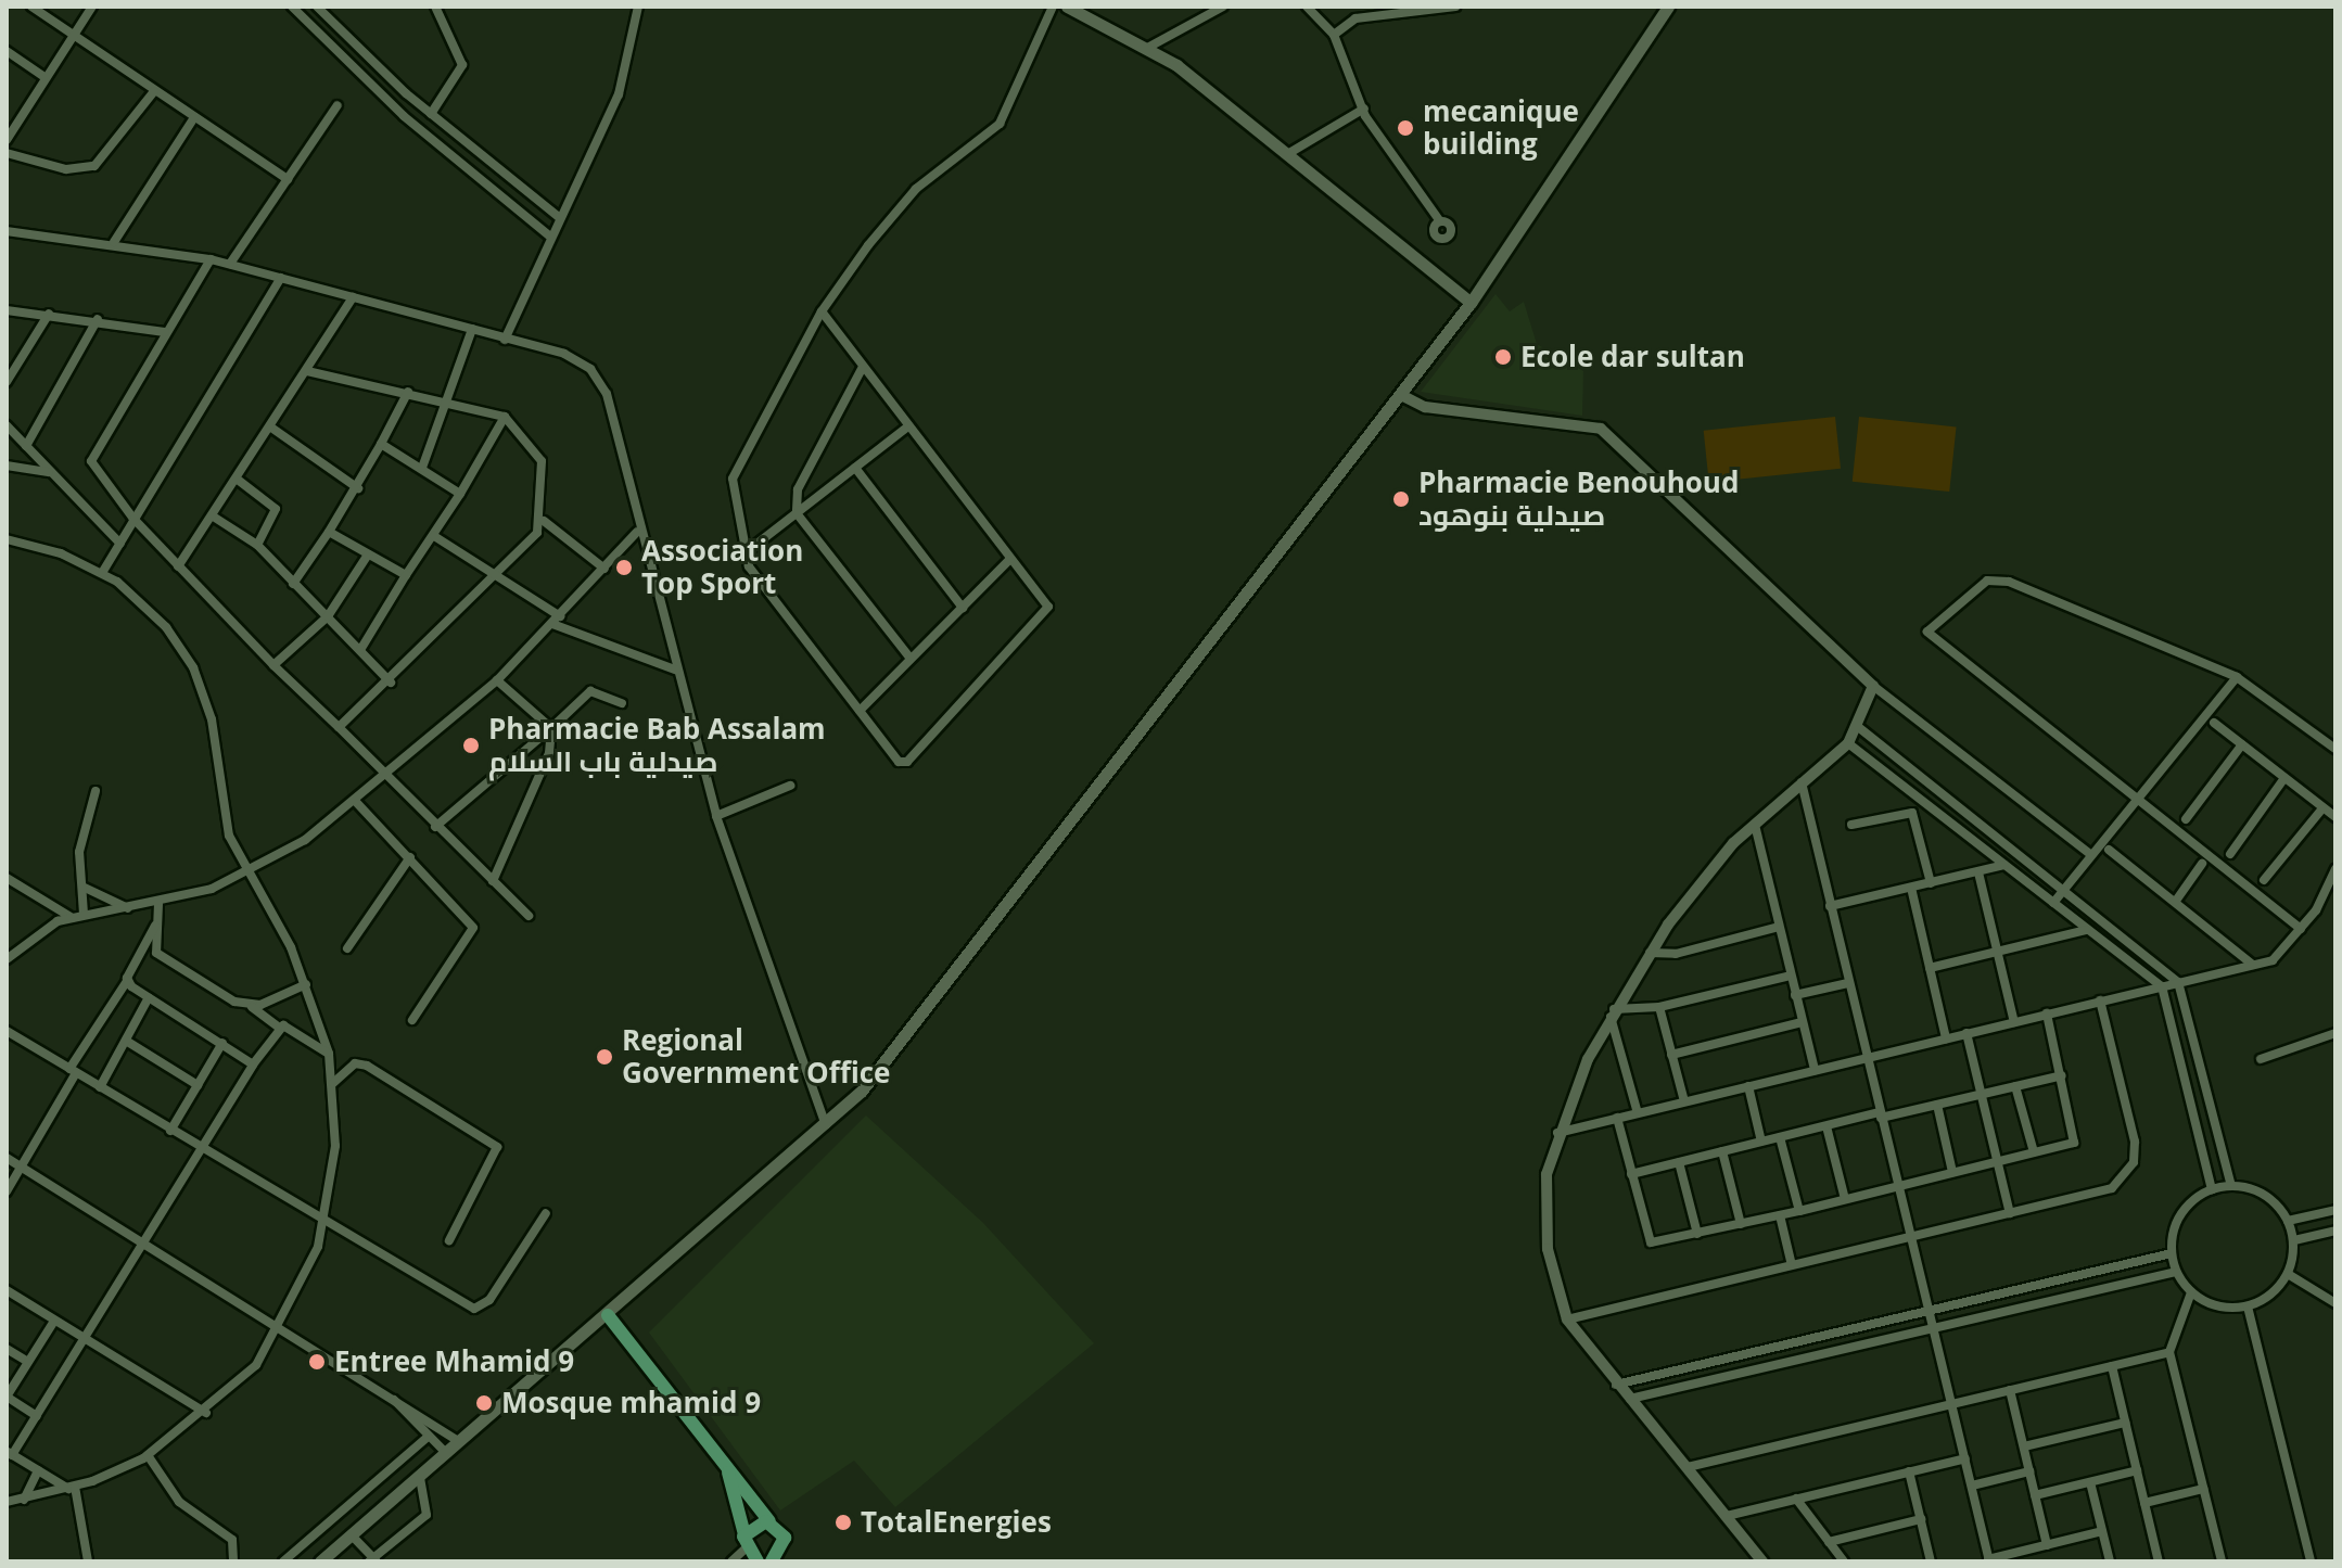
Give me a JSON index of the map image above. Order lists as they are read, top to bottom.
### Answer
{
  "places": [
    "mecanique building",
    "Ecole dar sultan",
    "Pharmacie Benouhoud صيدلية بنوهود",
    "Association Top Sport",
    "Pharmacie Bab Assalam صيدلية باب السلام",
    "Regional Government Office",
    "Entree Mhamid 9",
    "Mosque mhamid 9",
    "TotalEnergies"
  ]
}
